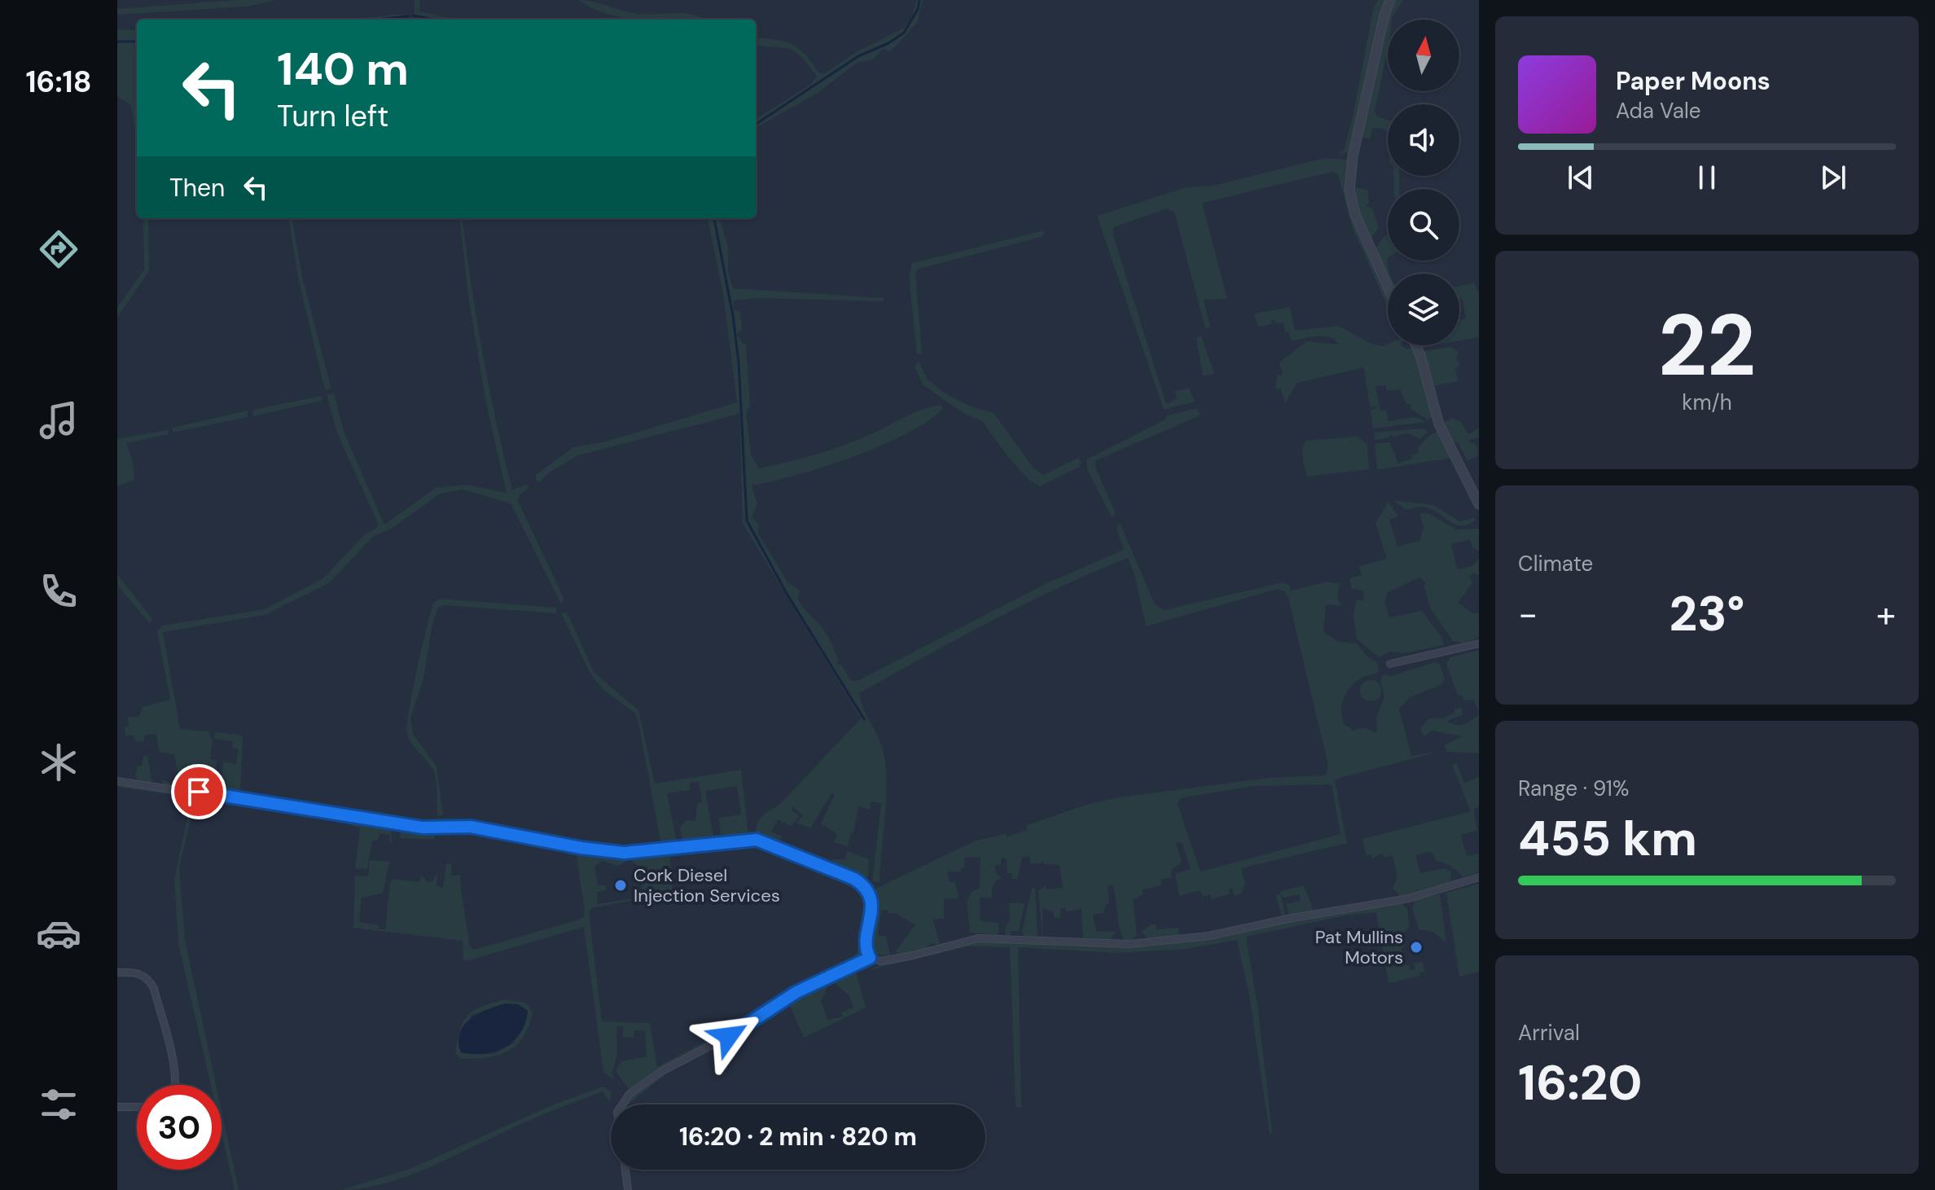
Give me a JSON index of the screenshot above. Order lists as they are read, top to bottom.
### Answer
{
  "places": ["Cork Diesel Injection Services", "Pat Mullins Motors"],
  "north": "top",
  "page": {
    "tabs": "16:18",
    "turn": ["140 m", "Turn left"],
    "song": ["Paper Moons", "Ada Vale"],
    "then": "Then",
    "tile": [
      ["22", "km/h"],
      "Climate",
      ["Range · 91%", "455 km"],
      ["Arrival", "16:20"]
    ],
    "heat": ["−", "23°", "+"],
    "limit": "30",
    "trip": "16:20 · 2 min · 820 m"
  }
}
